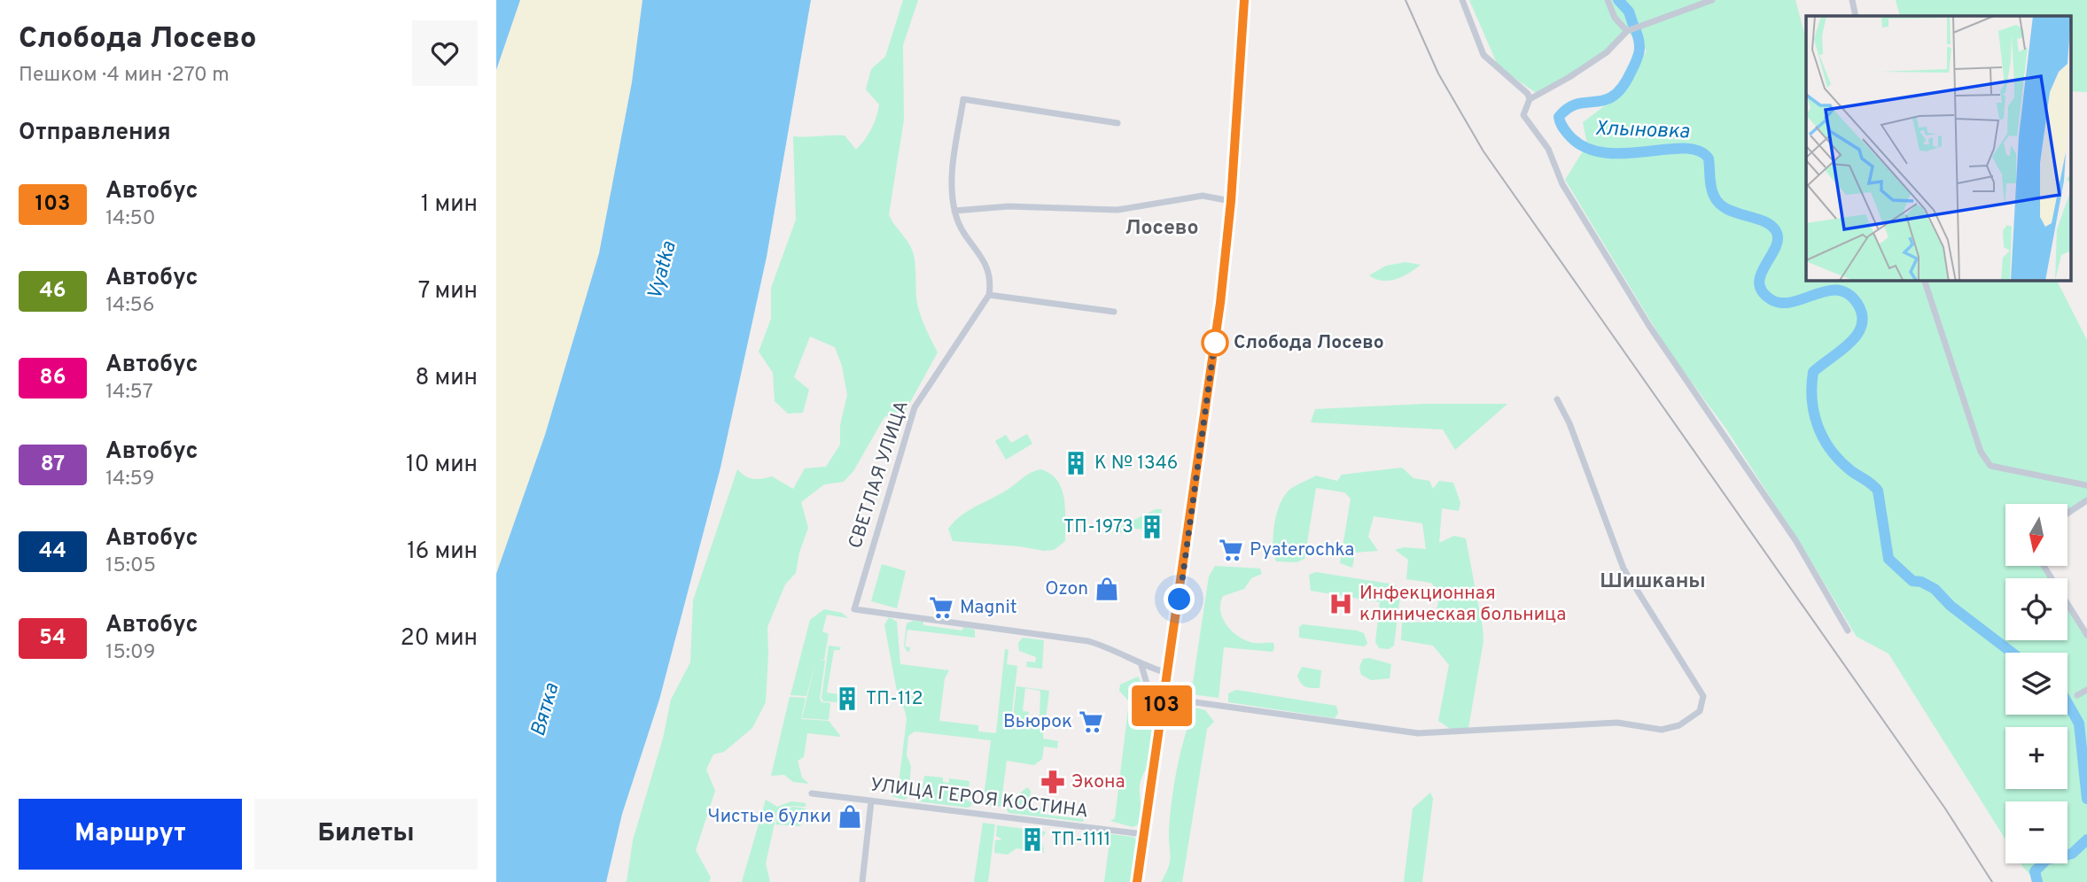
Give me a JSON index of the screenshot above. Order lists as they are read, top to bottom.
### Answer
{
  "streets": {
    "street": ["СВЕТЛАЯ УЛИЦА", "УЛИЦА ГЕРОЯ КОСТИНА"]
  },
  "districts": ["Лосево", "Шишканы"],
  "water": ["Хлыновка", "Vyatka", "Вятка"],
  "places": {
    "other": ["Слобода Лосево"],
    "building": [
      "К № 1346",
      "ТП-1973",
      "ТП-112",
      "ТП-1111"
    ],
    "supermarket": ["Pyaterochka", "Magnit", "Вьюрок"],
    "shop": ["Ozon", "Чистые булки"],
    "hospital": ["Инфекционная клиническая больница"],
    "pharmacy": ["Экона"]
  },
  "lines": ["bus line 103"],
  "north": "bottom",
  "page": {
    "heading": [
      ["Слобода Лосево", "Пешком · 4 мин · 270 m"],
      "Отправления"
    ],
    "on_map": "103",
    "list": [
      {
        "mark": "103",
        "name": "Автобус",
        "note": "14:50",
        "value": "1 мин"
      },
      {
        "mark": "46",
        "name": "Автобус",
        "note": "14:56",
        "value": "7 мин"
      },
      {
        "mark": "86",
        "name": "Автобус",
        "note": "14:57",
        "value": "8 мин"
      },
      {
        "mark": "87",
        "name": "Автобус",
        "note": "14:59",
        "value": "10 мин"
      },
      {
        "mark": "44",
        "name": "Автобус",
        "note": "15:05",
        "value": "16 мин"
      },
      {
        "mark": "54",
        "name": "Автобус",
        "note": "15:09",
        "value": "20 мин"
      }
    ],
    "map_buttons": ["+", "−"],
    "buttons": ["Маршрут", "Билеты"]
  }
}
